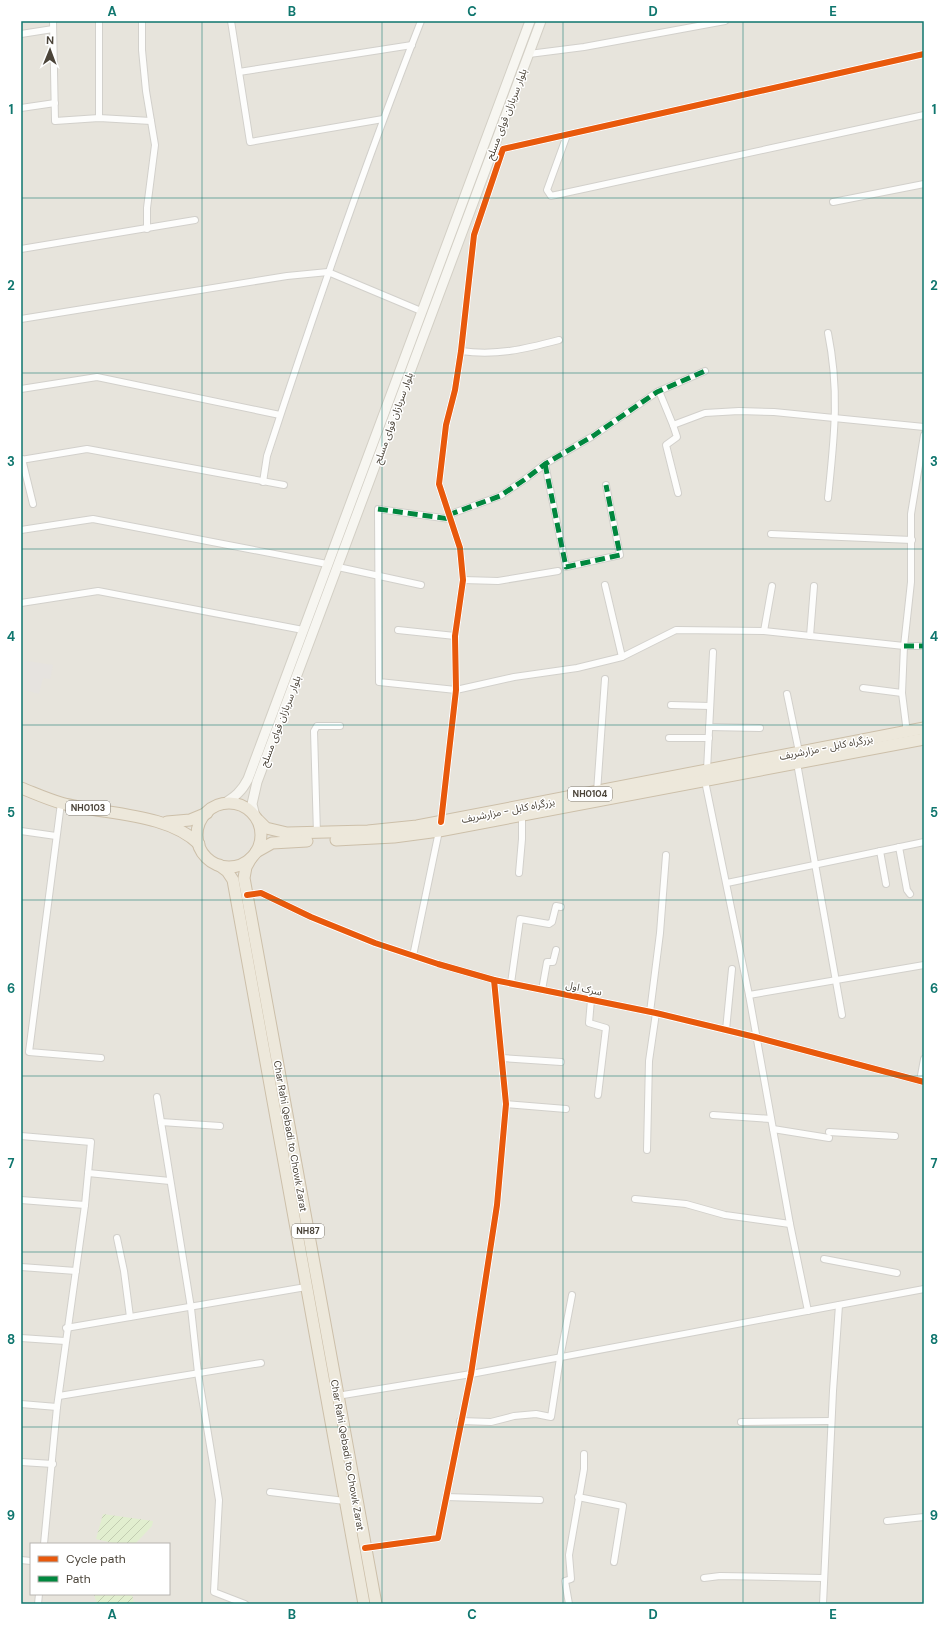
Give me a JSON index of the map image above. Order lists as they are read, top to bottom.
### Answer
{
  "streets": {
    "highway": [
      "بزرگراه کابل - مزارشریف",
      "NH0104",
      "NH0103",
      "Char Rahi Qebadi to Chowk Zarat",
      "NH87"
    ],
    "main road": ["بلوار سربازان قوای مسلح"],
    "street": ["سرک اول"]
  },
  "crossings": [
    ["بلوار سربازان قوای مسلح", "بزرگراه کابل - مزارشریف"],
    ["بلوار سربازان قوای مسلح", "NH0103"],
    ["بلوار سربازان قوای مسلح", "Char Rahi Qebadi to Chowk Zarat"],
    ["بزرگراه کابل - مزارشریف", "NH0103"],
    ["بزرگراه کابل - مزارشریف", "Char Rahi Qebadi to Chowk Zarat"],
    ["NH0103", "Char Rahi Qebadi to Chowk Zarat"],
    ["سرک اول", "Char Rahi Qebadi to Chowk Zarat"]
  ],
  "legend": ["Cycle path", "Path"],
  "north": "top",
  "grid": {
    "columns": [
      "A",
      "B",
      "C",
      "D",
      "E"
    ],
    "rows": [
      "1",
      "2",
      "3",
      "4",
      "5",
      "6",
      "7",
      "8",
      "9"
    ]
  }
}
